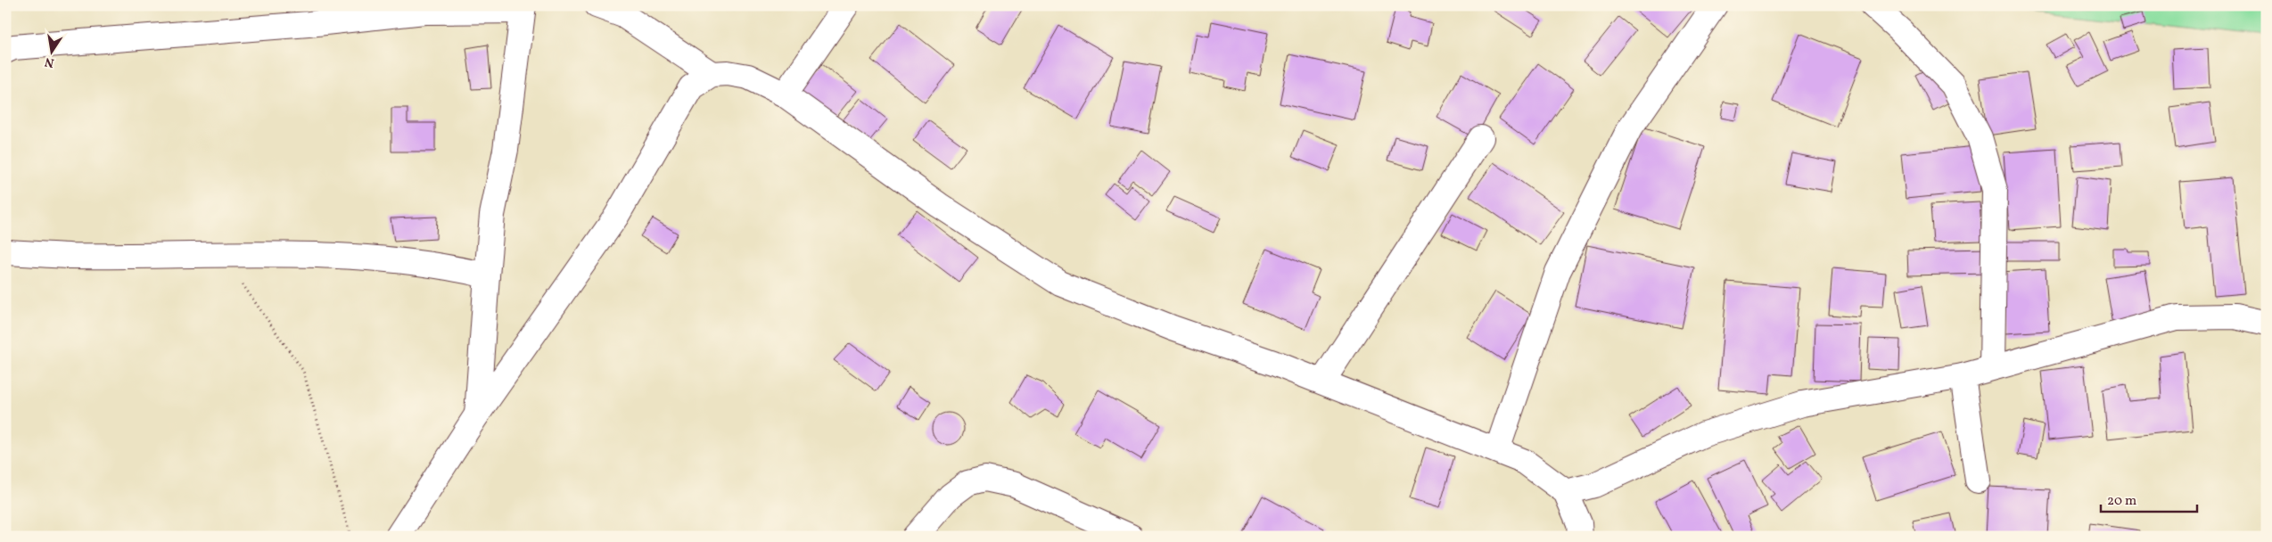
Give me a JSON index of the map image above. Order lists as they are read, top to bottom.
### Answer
{
  "scale_bar": "20 m",
  "north": "bottom"
}
